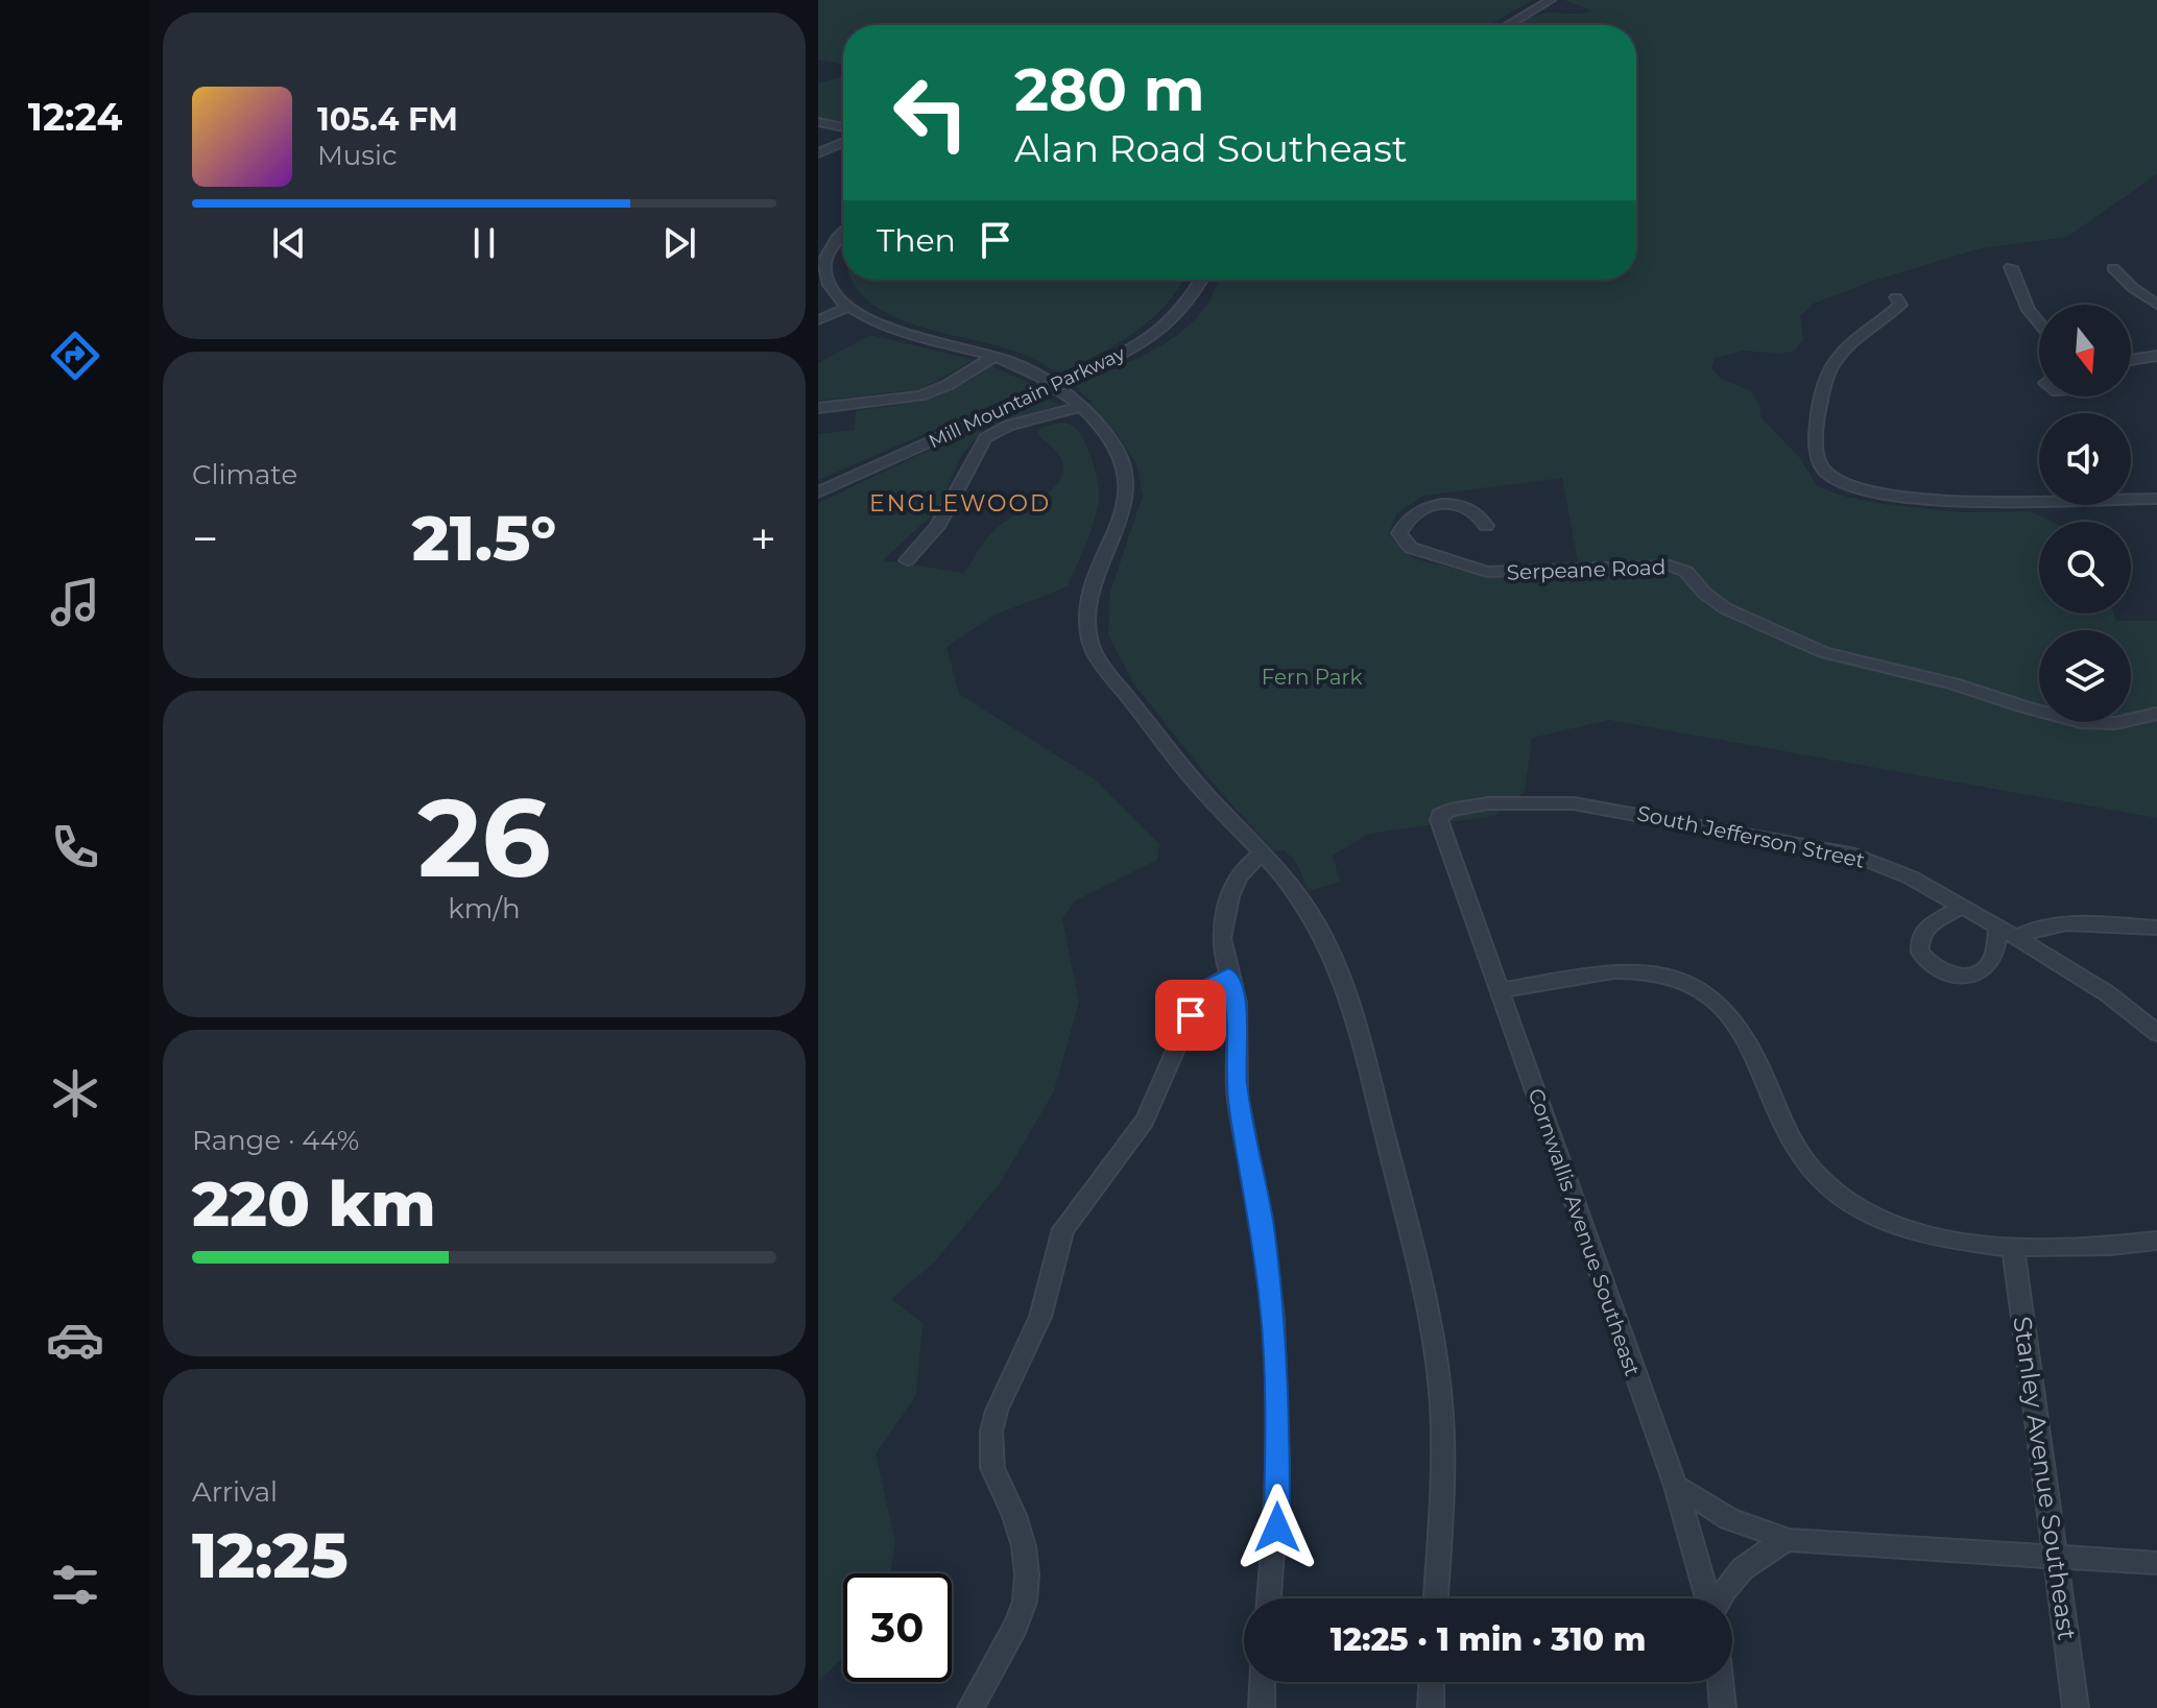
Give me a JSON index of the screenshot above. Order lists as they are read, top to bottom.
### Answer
{
  "streets": {
    "street": [
      "Mill Mountain Parkway",
      "Serpeane Road",
      "South Jefferson Street",
      "Cornwallis Avenue Southeast",
      "Stanley Avenue Southeast"
    ]
  },
  "crossings": [
    ["South Jefferson Street", "Cornwallis Avenue Southeast"]
  ],
  "districts": ["ENGLEWOOD"],
  "parks": ["Fern Park"],
  "north": "bottom",
  "page": {
    "tabs": "12:24",
    "turn": ["280 m", "Alan Road Southeast"],
    "song": ["105.4 FM", "Music"],
    "then": "Then",
    "tile": [
      "Climate",
      ["26", "km/h"],
      ["Range · 44%", "220 km"],
      ["Arrival", "12:25"]
    ],
    "heat": ["−", "21.5°", "+"],
    "limit": "30",
    "trip": "12:25 · 1 min · 310 m"
  }
}
